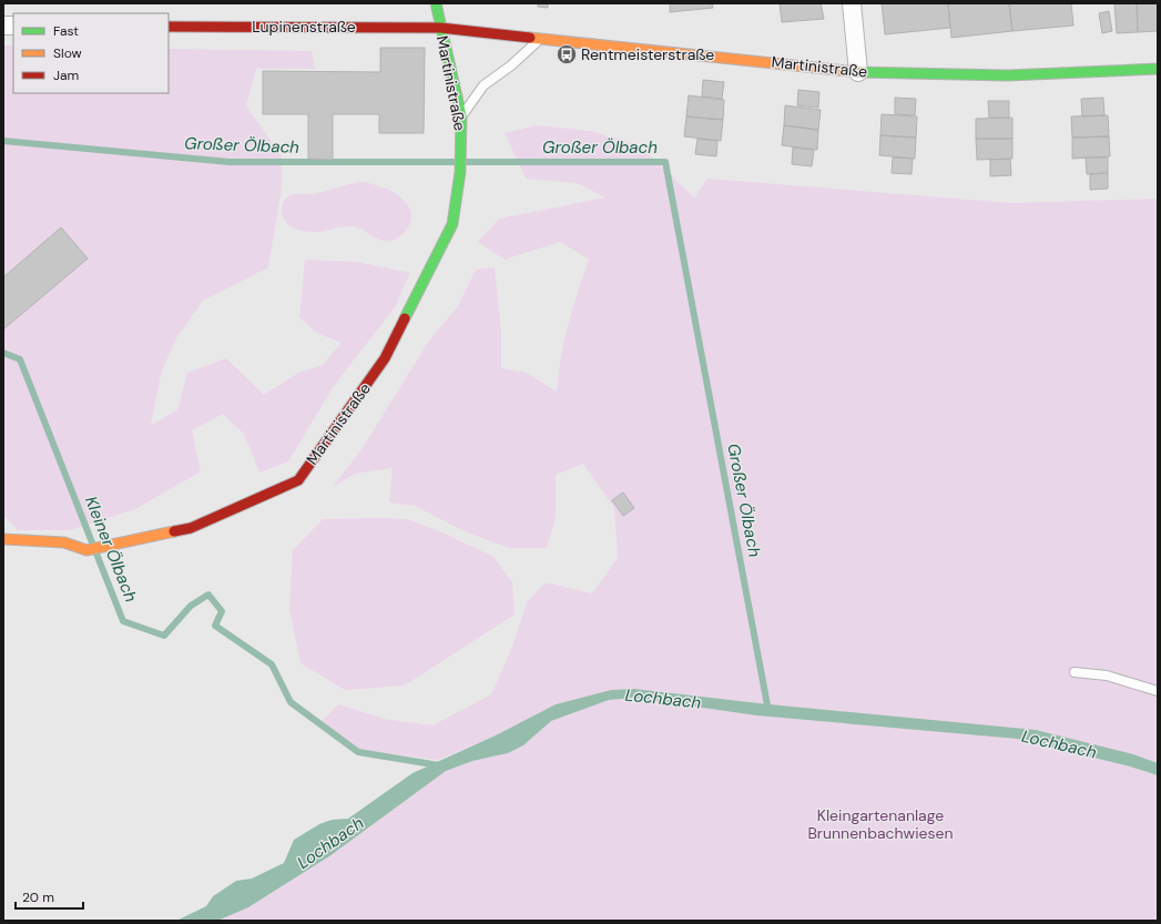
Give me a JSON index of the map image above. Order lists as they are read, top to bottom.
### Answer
{
  "streets": {
    "street": ["Lupinenstraße", "Martinistraße"]
  },
  "crossings": [
    ["Lupinenstraße", "Martinistraße"]
  ],
  "water": ["Großer Ölbach", "Kleiner Ölbach", "Lochbach"],
  "parks": ["Kleingartenanlage Brunnenbachwiesen"],
  "places": {
    "bus stop": ["Rentmeisterstraße"]
  },
  "legend": ["Fast", "Slow", "Jam"],
  "scale_bar": "20 m"
}
